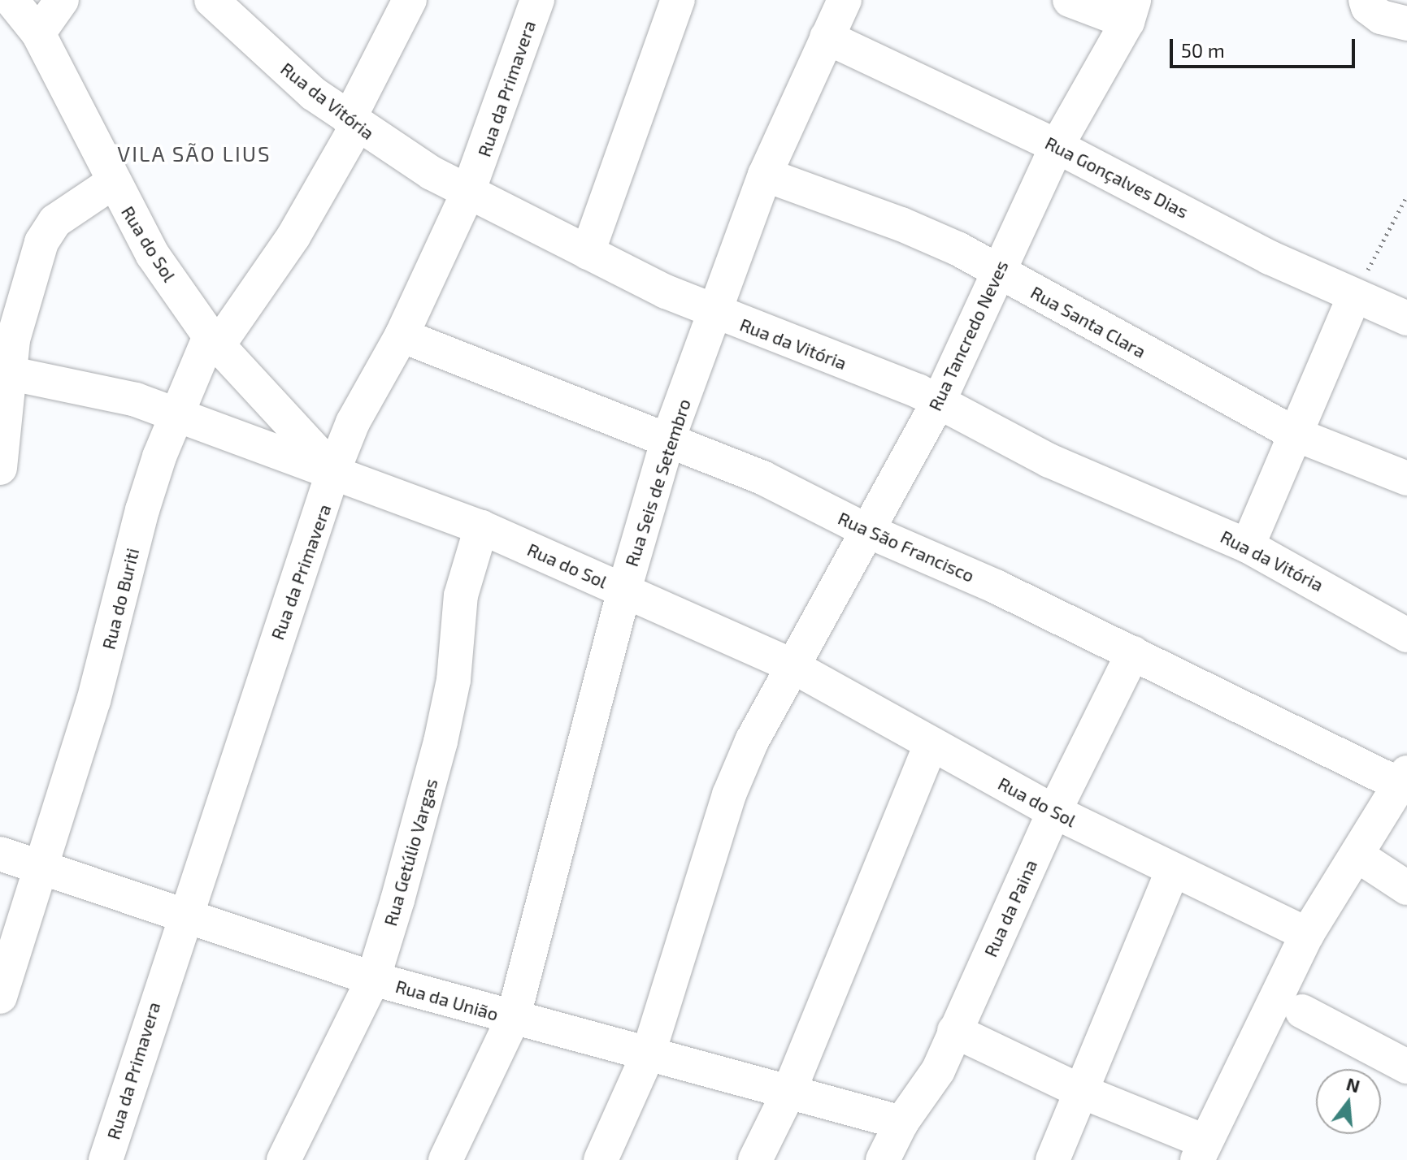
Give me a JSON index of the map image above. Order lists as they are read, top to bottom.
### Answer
{
  "streets": {
    "street": [
      "Rua da Primavera",
      "Rua da Vitória",
      "Rua Gonçalves Dias",
      "Rua do Sol",
      "Rua Santa Clara",
      "Rua Tancredo Neves",
      "Rua Seis de Setembro",
      "Rua São Francisco",
      "Rua do Buriti",
      "Rua Getúlio Vargas",
      "Rua da Paina",
      "Rua da União"
    ]
  },
  "crossings": [
    ["Rua da Primavera", "Rua da Vitória"],
    ["Rua da Primavera", "Rua do Sol"],
    ["Rua da Primavera", "Rua São Francisco"],
    ["Rua da Primavera", "Rua da União"],
    ["Rua da Vitória", "Rua Tancredo Neves"],
    ["Rua da Vitória", "Rua Seis de Setembro"],
    ["Rua da Vitória", "Rua do Buriti"],
    ["Rua Gonçalves Dias", "Rua Tancredo Neves"],
    ["Rua Gonçalves Dias", "Rua Seis de Setembro"],
    ["Rua do Sol", "Rua Tancredo Neves"],
    ["Rua do Sol", "Rua Seis de Setembro"],
    ["Rua do Sol", "Rua do Buriti"],
    ["Rua do Sol", "Rua Getúlio Vargas"],
    ["Rua do Sol", "Rua da Paina"],
    ["Rua Santa Clara", "Rua Tancredo Neves"],
    ["Rua Santa Clara", "Rua Seis de Setembro"],
    ["Rua Tancredo Neves", "Rua São Francisco"],
    ["Rua Tancredo Neves", "Rua da União"],
    ["Rua Seis de Setembro", "Rua São Francisco"],
    ["Rua Seis de Setembro", "Rua da União"],
    ["Rua São Francisco", "Rua da Paina"],
    ["Rua do Buriti", "Rua da União"],
    ["Rua Getúlio Vargas", "Rua da União"],
    ["Rua da Paina", "Rua da União"]
  ],
  "districts": ["VILA SÃO LIUS"],
  "scale_bar": "50 m",
  "north": "top"
}
